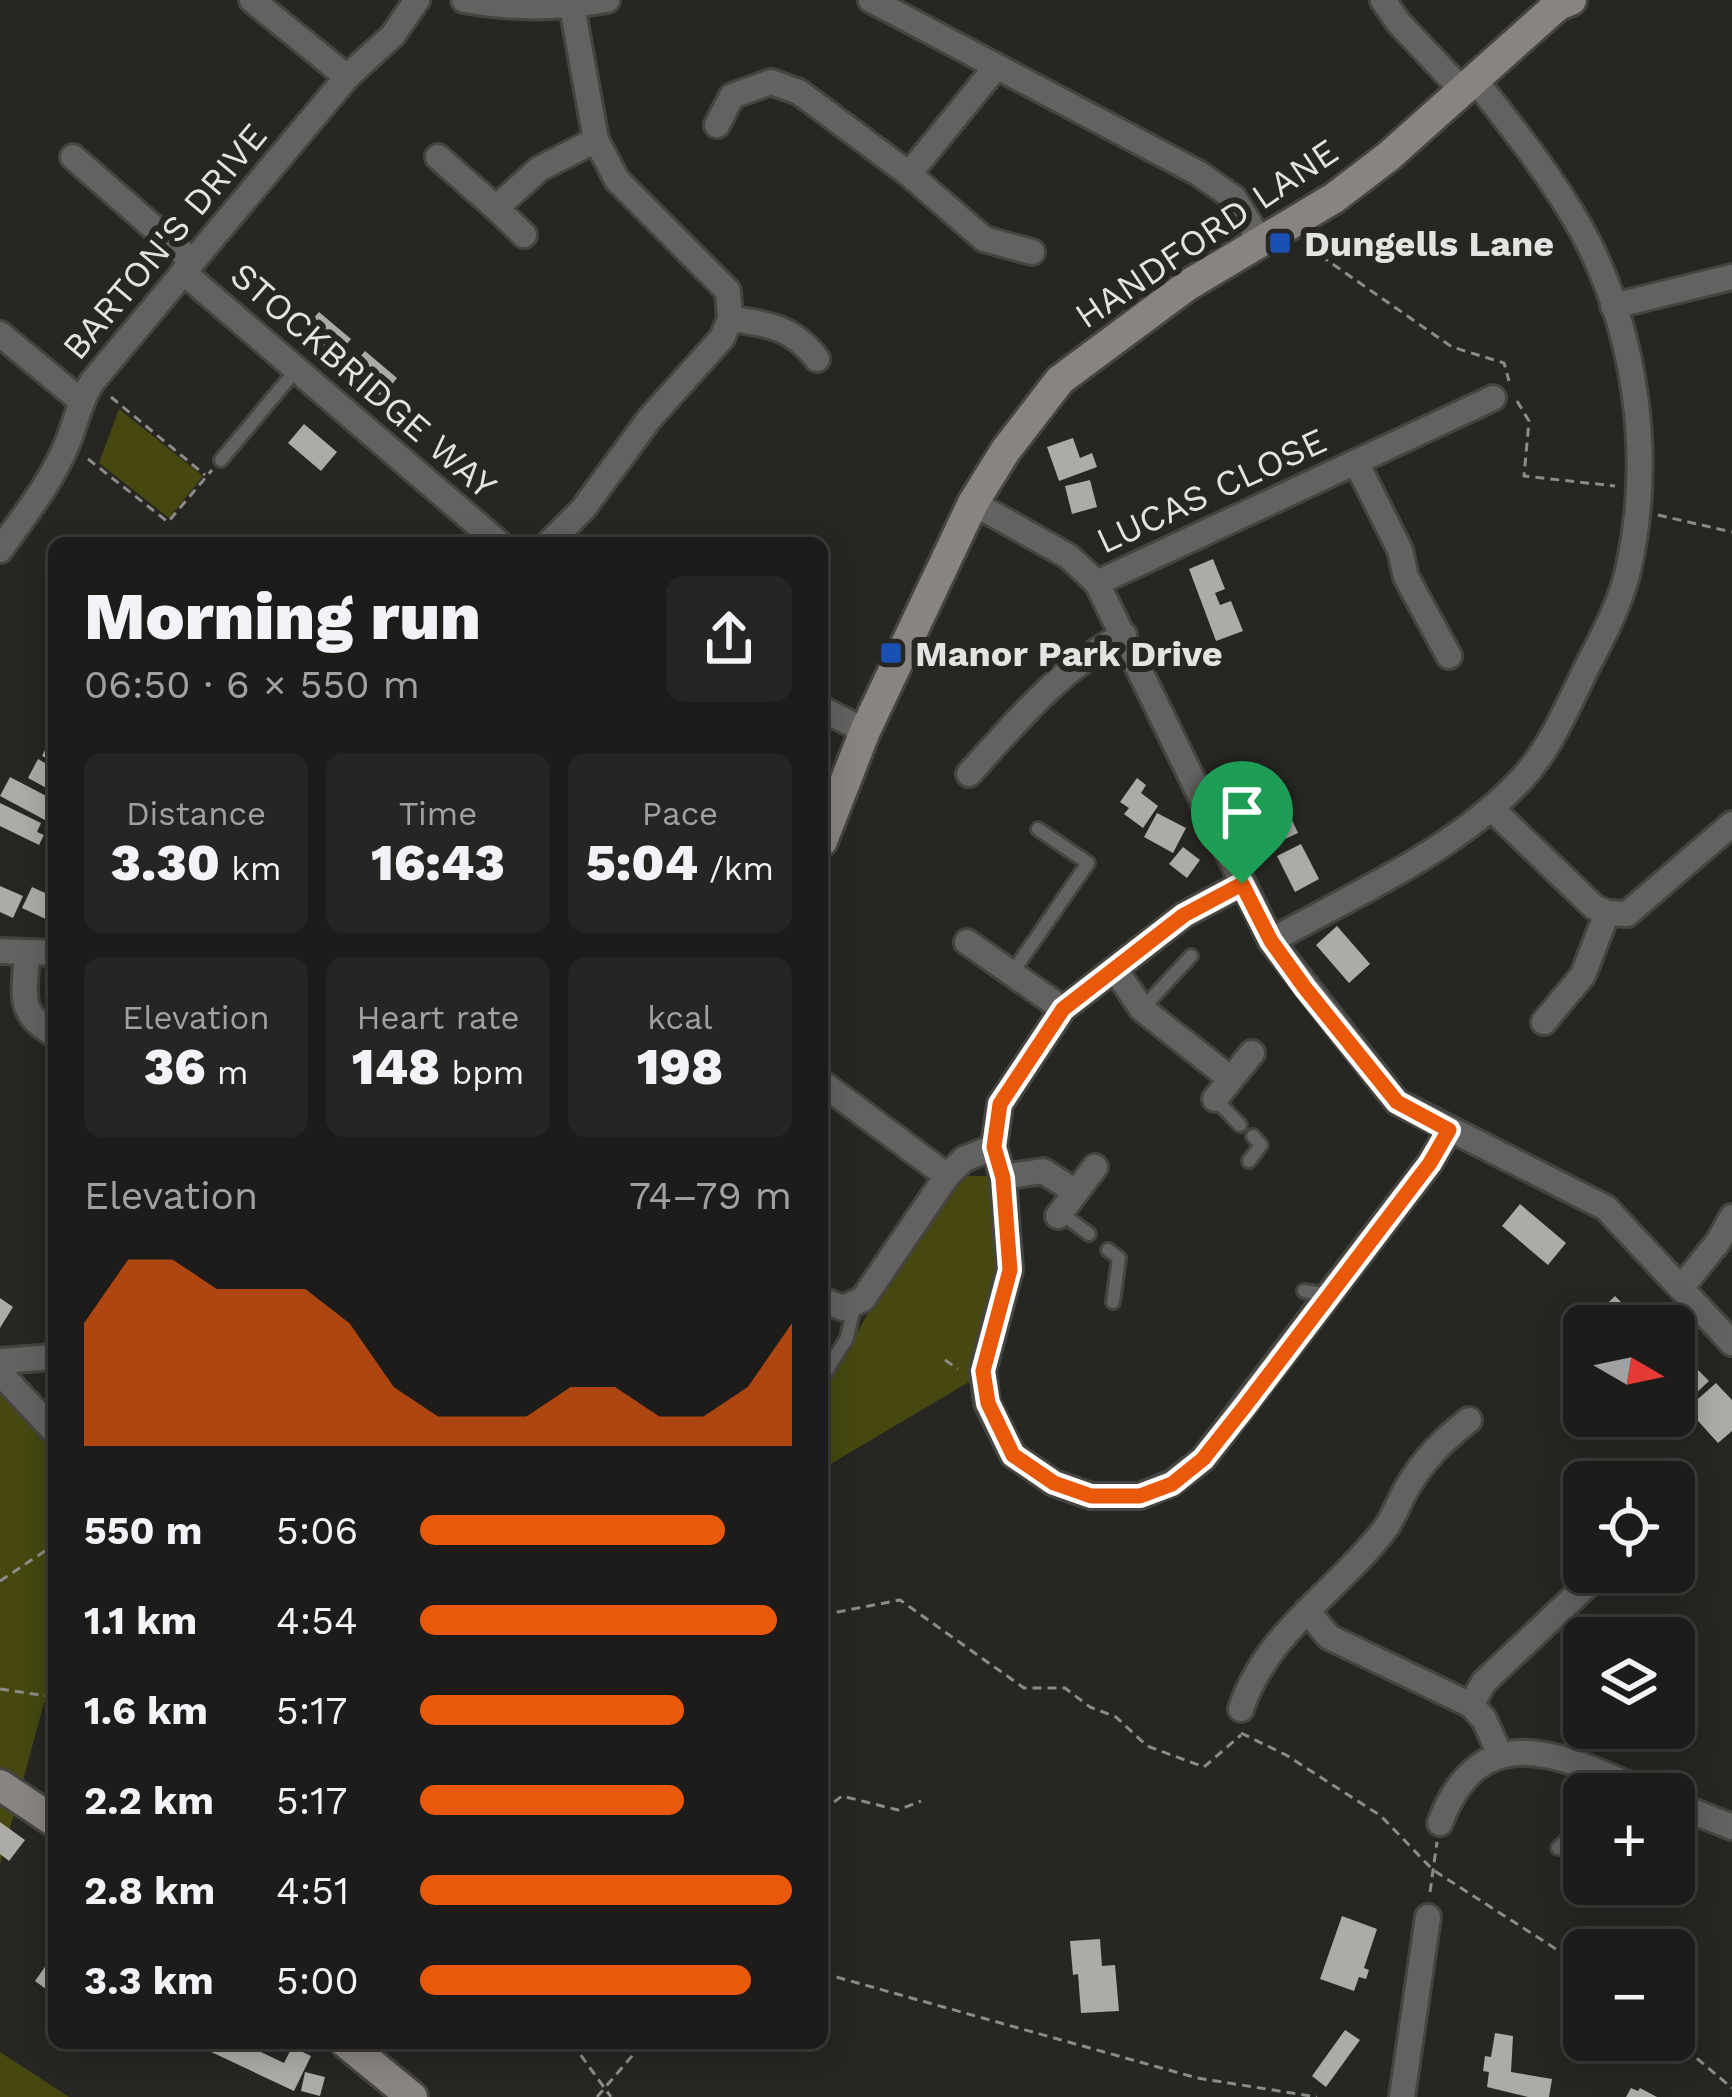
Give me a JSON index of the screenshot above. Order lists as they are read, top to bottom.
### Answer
{
  "streets": {
    "street": [
      "HANDFORD LANE",
      "BARTON'S DRIVE",
      "STOCKBRIDGE WAY",
      "LUCAS CLOSE"
    ]
  },
  "crossings": [
    ["BARTON'S DRIVE", "STOCKBRIDGE WAY"]
  ],
  "places": {
    "transit": ["Dungells Lane", "Manor Park Drive"]
  },
  "north": "right",
  "page": {
    "heading": ["Morning run", "06:50 · 6 × 550 m"],
    "stats": [
      ["Distance", "3.30 km"],
      ["Time", "16:43"],
      ["Pace", "5:04 /km"],
      ["Elevation", "36 m"],
      ["Heart rate", "148 bpm"],
      ["kcal", "198"]
    ],
    "chart": ["Elevation", "74–79 m"],
    "map_buttons": ["+", "−"],
    "list": [
      {
        "name": "550 m",
        "note": "5:06"
      },
      {
        "name": "1.1 km",
        "note": "4:54"
      },
      {
        "name": "1.6 km",
        "note": "5:17"
      },
      {
        "name": "2.2 km",
        "note": "5:17"
      },
      {
        "name": "2.8 km",
        "note": "4:51"
      },
      {
        "name": "3.3 km",
        "note": "5:00"
      }
    ]
  }
}
